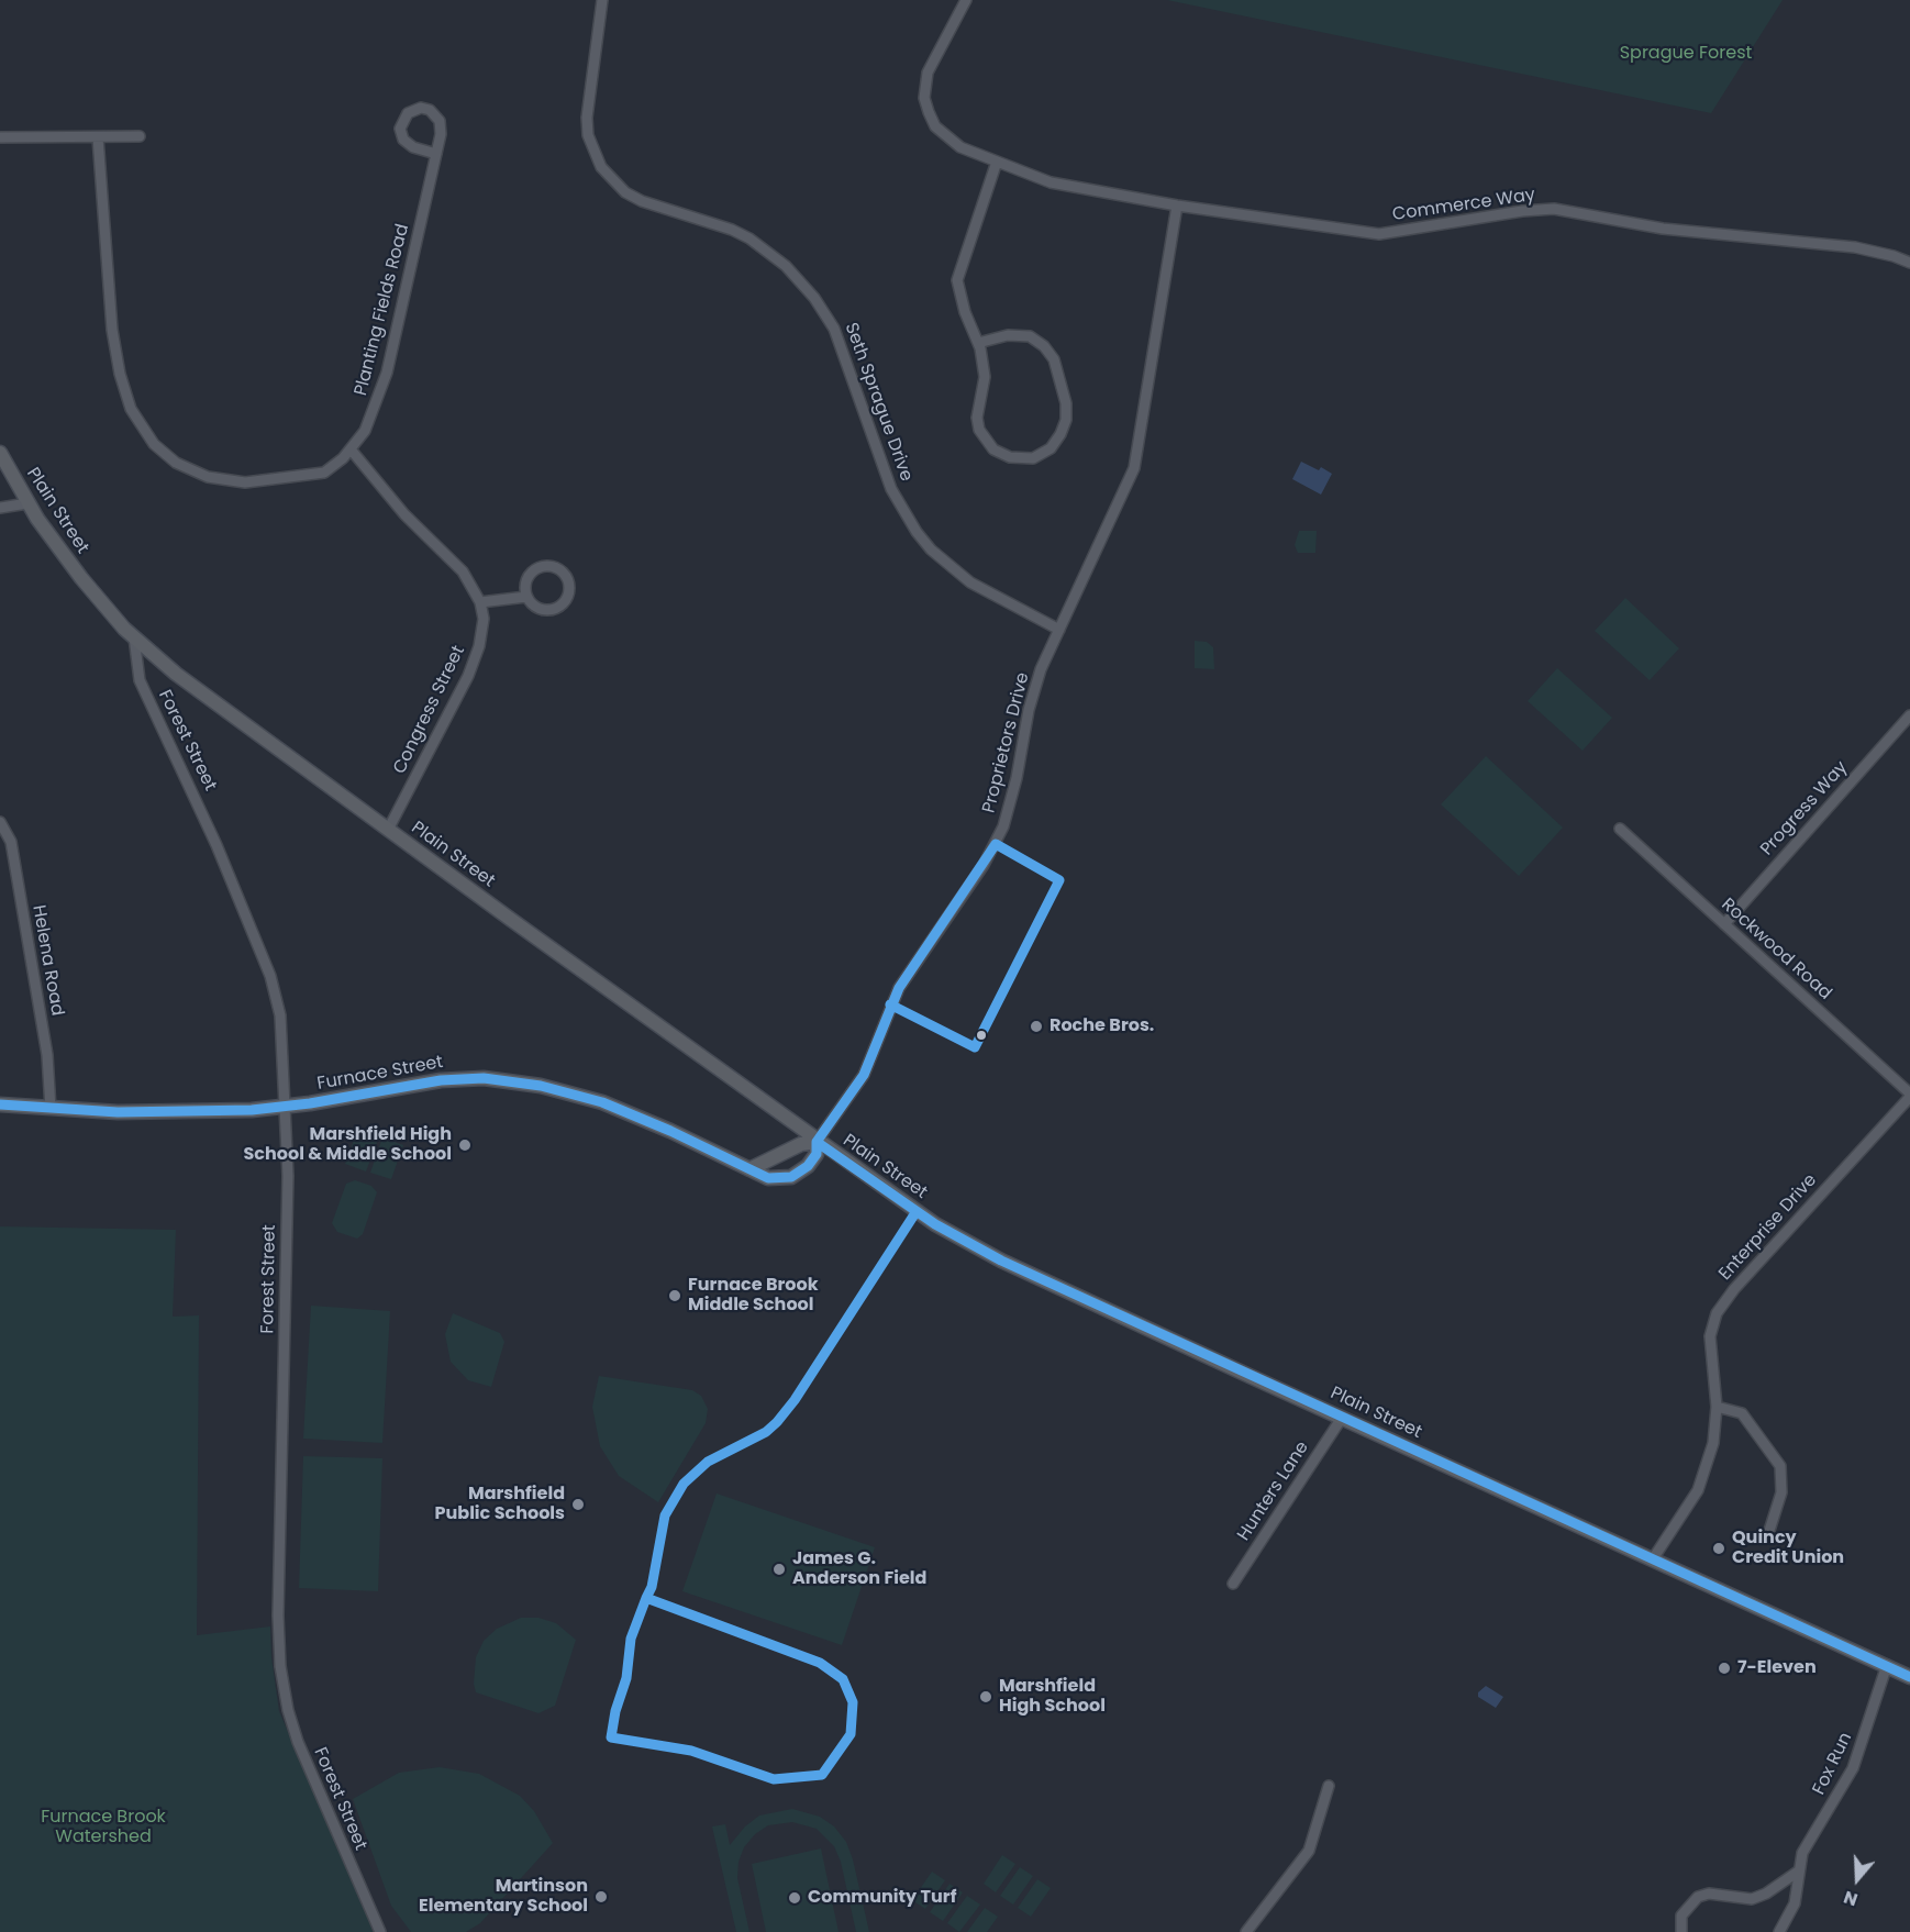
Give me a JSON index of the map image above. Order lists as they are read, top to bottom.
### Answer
{
  "streets": {
    "main road": ["Plain Street", "Furnace Street"],
    "street": [
      "Commerce Way",
      "Planting Fields Road",
      "Seth Sprague Drive",
      "Congress Street",
      "Forest Street",
      "Proprietors Drive",
      "Progress Way",
      "Rockwood Road",
      "Helena Road",
      "Enterprise Drive",
      "Hunters Lane",
      "Fox Run"
    ]
  },
  "crossings": [
    ["Commerce Way", "Proprietors Drive"],
    ["Planting Fields Road", "Congress Street"],
    ["Seth Sprague Drive", "Proprietors Drive"],
    ["Plain Street", "Congress Street"],
    ["Plain Street", "Forest Street"],
    ["Plain Street", "Proprietors Drive"],
    ["Plain Street", "Furnace Street"],
    ["Plain Street", "Enterprise Drive"],
    ["Plain Street", "Hunters Lane"],
    ["Plain Street", "Fox Run"],
    ["Forest Street", "Furnace Street"],
    ["Proprietors Drive", "Furnace Street"],
    ["Progress Way", "Rockwood Road"],
    ["Rockwood Road", "Enterprise Drive"],
    ["Helena Road", "Furnace Street"]
  ],
  "parks": ["Sprague Forest", "Furnace Brook Watershed"],
  "places": [
    "Roche Bros.",
    "Marshfield High School & Middle School",
    "Furnace Brook Middle School",
    "Marshfield Public Schools",
    "Quincy Credit Union",
    "James G. Anderson Field",
    "7-Eleven",
    "Marshfield High School",
    "Martinson Elementary School",
    "Community Turf"
  ],
  "north": "bottom"
}
